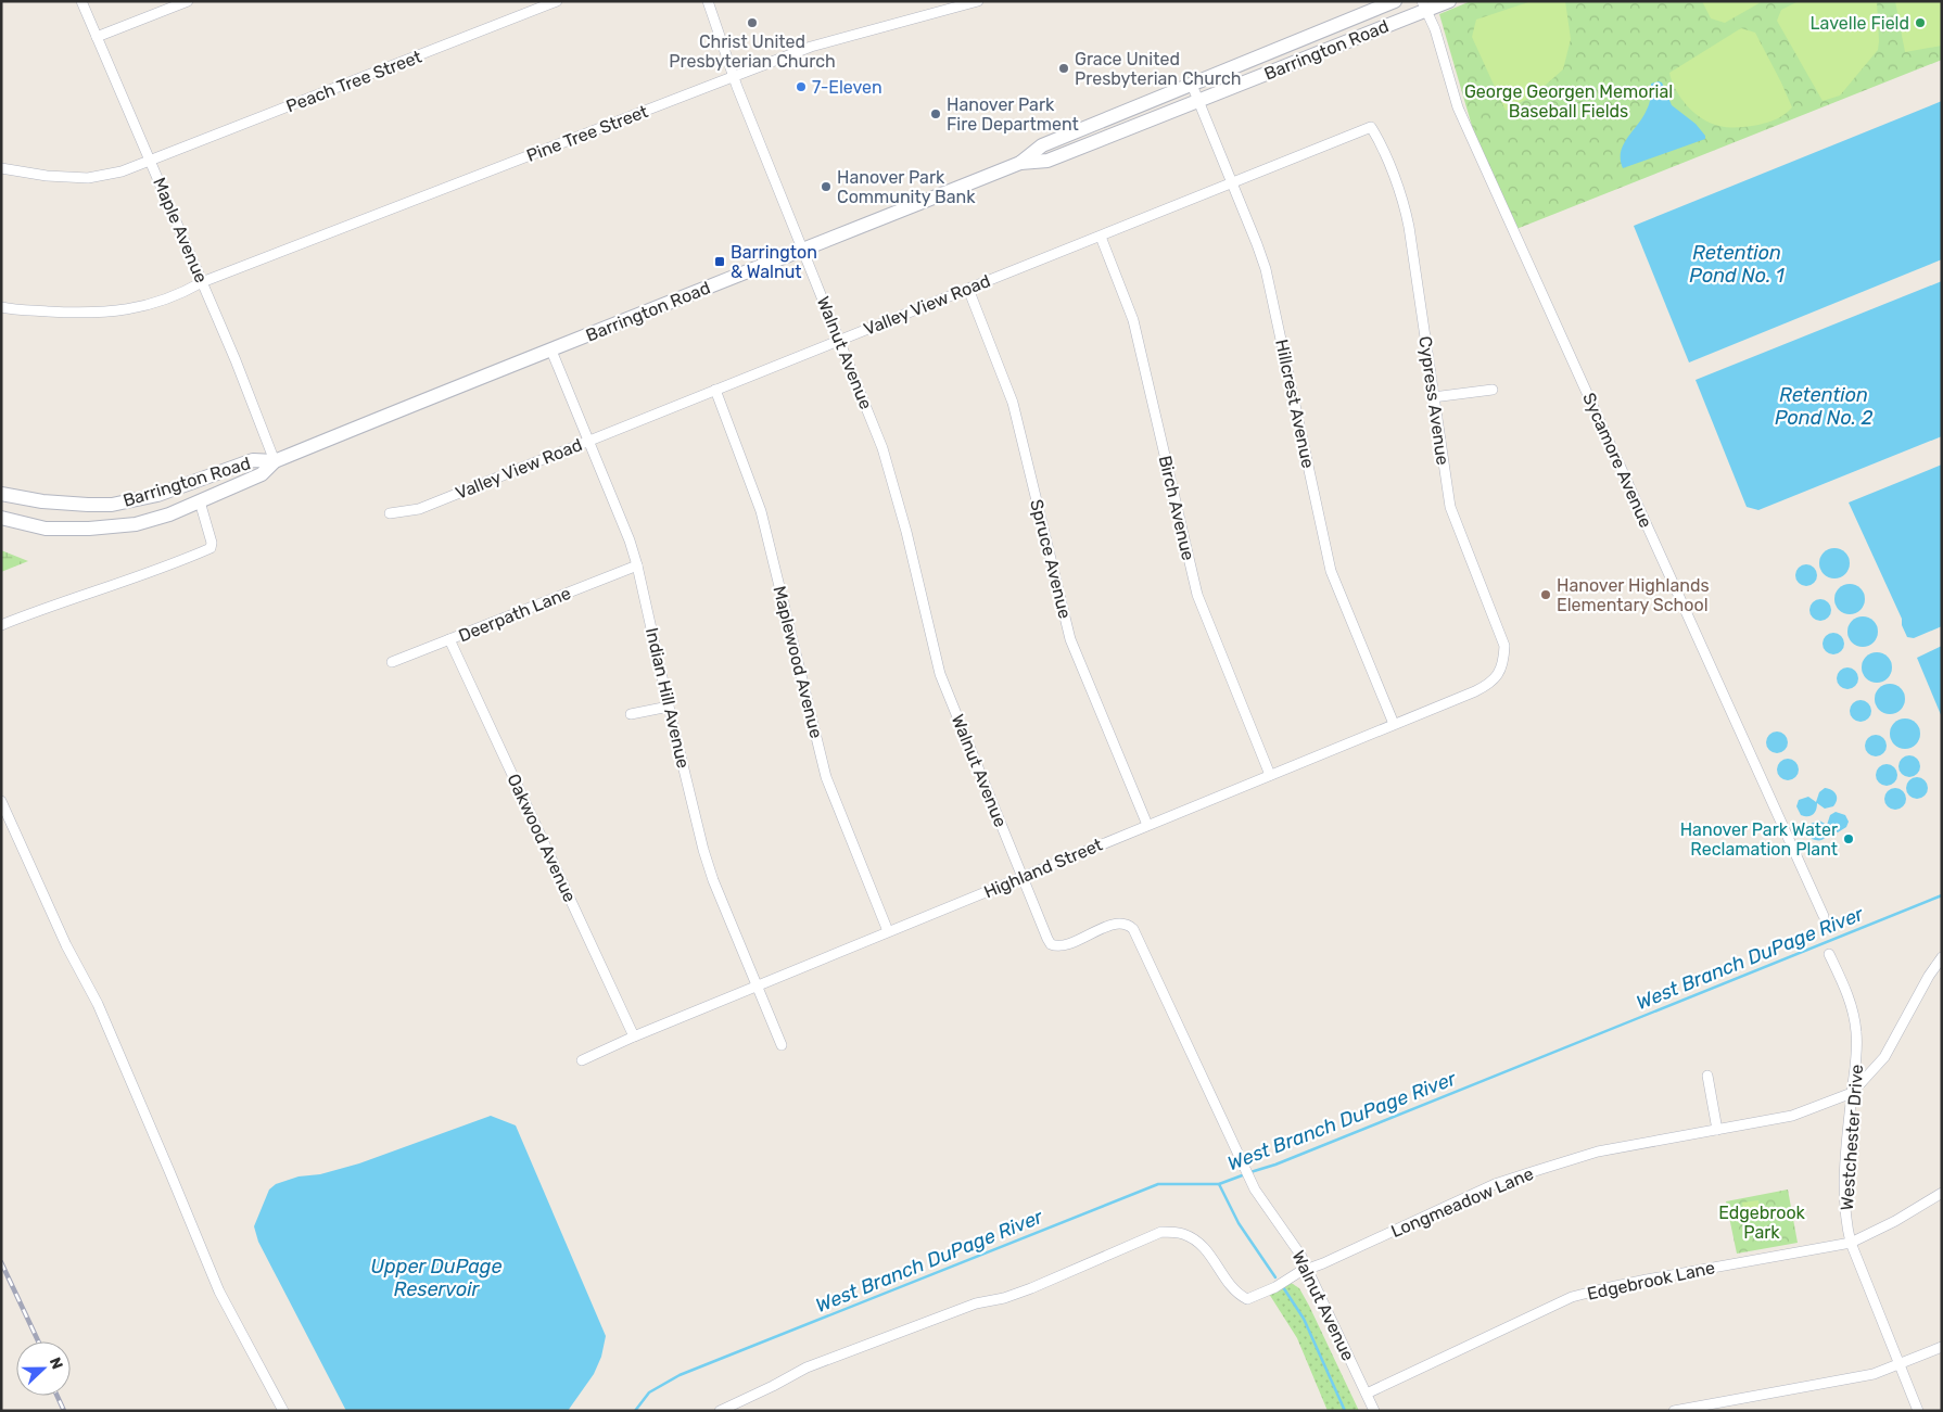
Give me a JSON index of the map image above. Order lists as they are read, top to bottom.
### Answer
{
  "streets": {
    "main road": ["Barrington Road"],
    "street": [
      "Peach Tree Street",
      "Pine Tree Street",
      "Maple Avenue",
      "Valley View Road",
      "Walnut Avenue",
      "Cypress Avenue",
      "Hillcrest Avenue",
      "Sycamore Avenue",
      "Birch Avenue",
      "Spruce Avenue",
      "Deerpath Lane",
      "Maplewood Avenue",
      "Indian Hill Avenue",
      "Oakwood Avenue",
      "Highland Street",
      "Westchester Drive",
      "Longmeadow Lane",
      "Edgebrook Lane"
    ]
  },
  "crossings": [
    ["Barrington Road", "Maple Avenue"],
    ["Barrington Road", "Walnut Avenue"],
    ["Barrington Road", "Hillcrest Avenue"],
    ["Barrington Road", "Sycamore Avenue"],
    ["Barrington Road", "Indian Hill Avenue"],
    ["Peach Tree Street", "Maple Avenue"],
    ["Pine Tree Street", "Maple Avenue"],
    ["Pine Tree Street", "Walnut Avenue"],
    ["Valley View Road", "Walnut Avenue"],
    ["Valley View Road", "Cypress Avenue"],
    ["Valley View Road", "Hillcrest Avenue"],
    ["Valley View Road", "Birch Avenue"],
    ["Valley View Road", "Spruce Avenue"],
    ["Valley View Road", "Maplewood Avenue"],
    ["Valley View Road", "Indian Hill Avenue"],
    ["Walnut Avenue", "Highland Street"],
    ["Walnut Avenue", "Longmeadow Lane"],
    ["Walnut Avenue", "Edgebrook Lane"],
    ["Cypress Avenue", "Highland Street"],
    ["Hillcrest Avenue", "Highland Street"],
    ["Birch Avenue", "Highland Street"],
    ["Spruce Avenue", "Highland Street"],
    ["Deerpath Lane", "Indian Hill Avenue"],
    ["Deerpath Lane", "Oakwood Avenue"],
    ["Maplewood Avenue", "Highland Street"],
    ["Indian Hill Avenue", "Highland Street"],
    ["Oakwood Avenue", "Highland Street"],
    ["Westchester Drive", "Longmeadow Lane"],
    ["Westchester Drive", "Edgebrook Lane"]
  ],
  "water": [
    "Retention Pond No. 1",
    "Retention Pond No. 2",
    "West Branch DuPage River",
    "Upper DuPage Reservoir"
  ],
  "parks": ["George Georgen Memorial Baseball Fields", "Edgebrook Park"],
  "places": {
    "other": [
      "Christ United Presbyterian Church",
      "Lavelle Field",
      "Grace United Presbyterian Church",
      "7-Eleven",
      "Hanover Park Fire Department",
      "Hanover Park Community Bank",
      "Hanover Highlands Elementary School",
      "Hanover Park Water Reclamation Plant"
    ],
    "transit": ["Barrington & Walnut"]
  },
  "north": "right"
}
